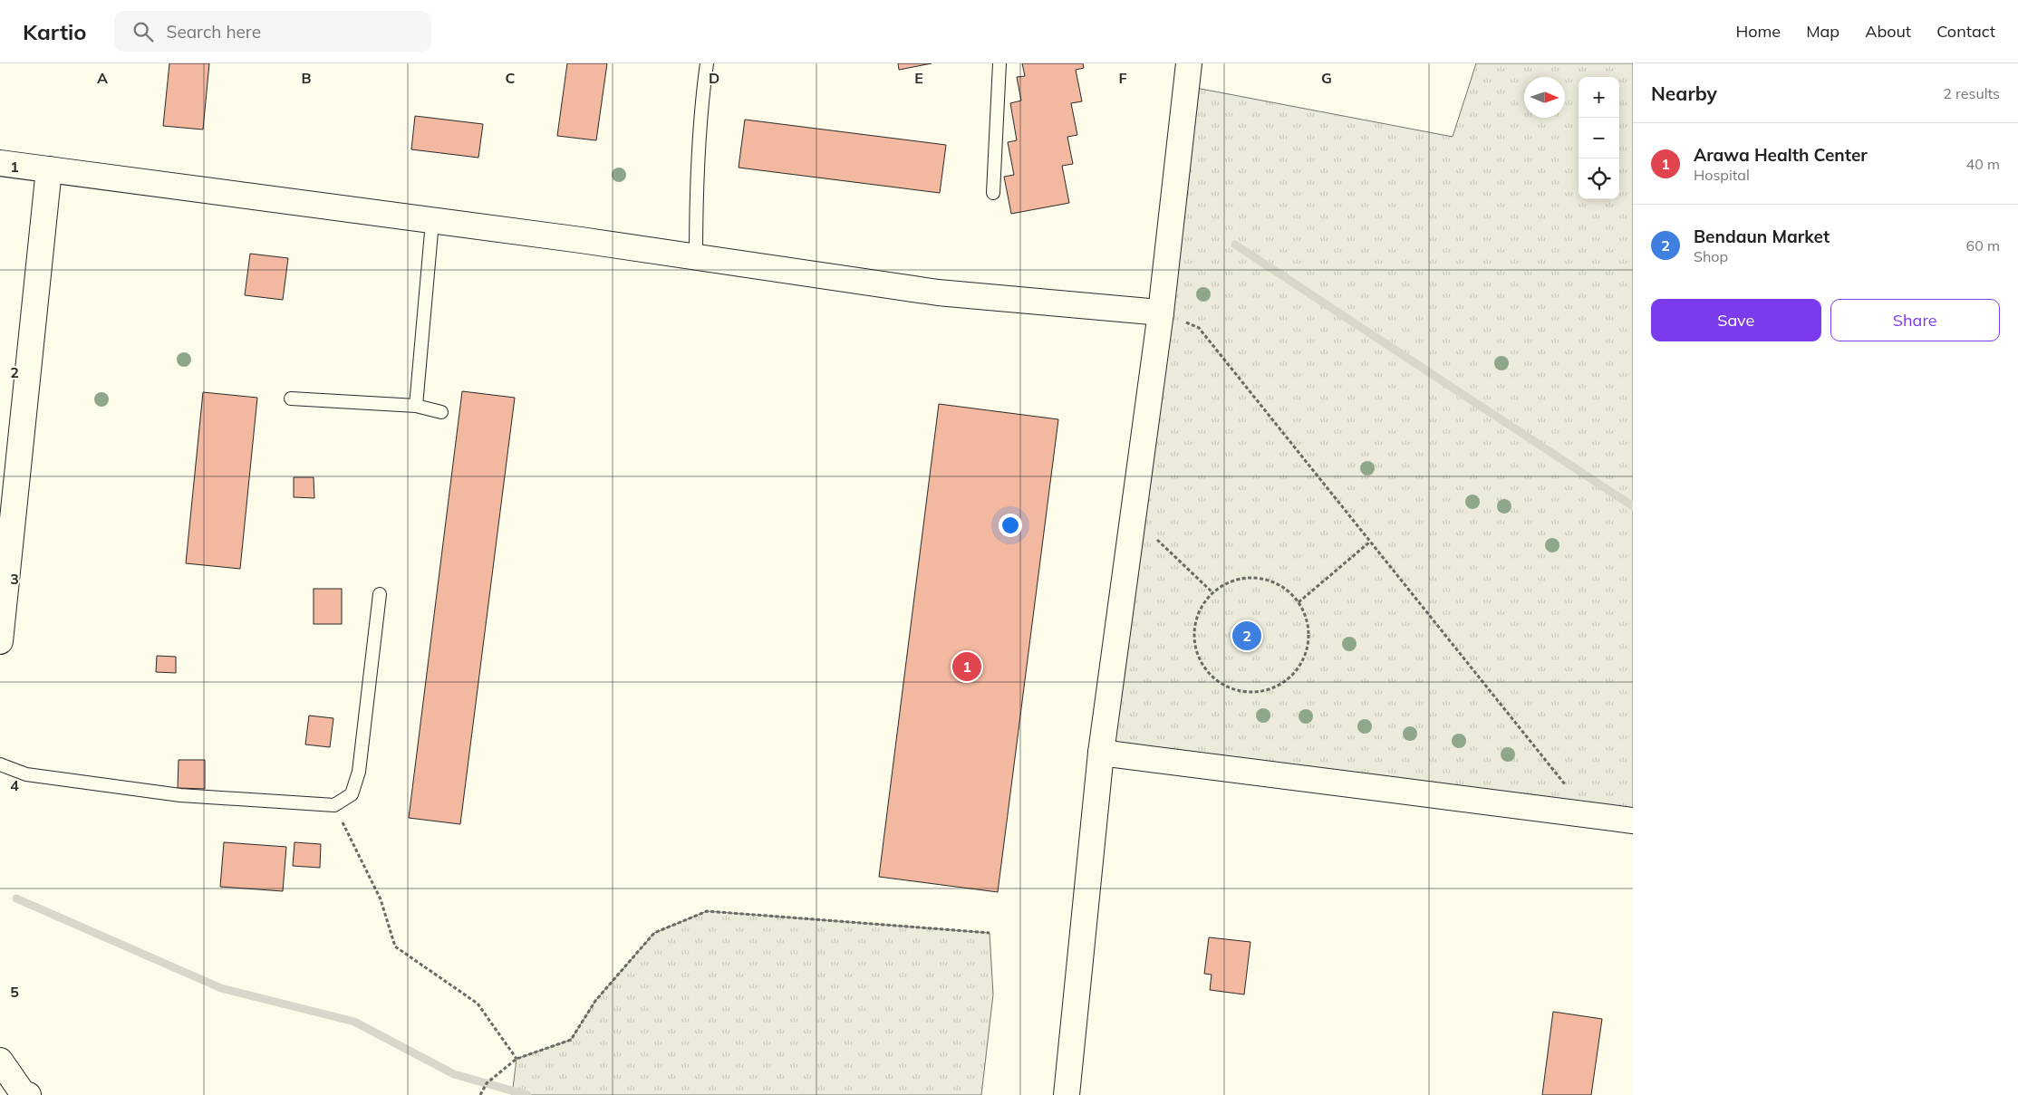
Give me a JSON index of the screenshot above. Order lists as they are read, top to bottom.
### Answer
{
  "north": "right",
  "page": {
    "header": "Kartio",
    "search": "Search here",
    "nav": [
      "Home",
      "Map",
      "About",
      "Contact"
    ],
    "heading": ["Nearby", "2 results"],
    "map_buttons": ["+", "−"],
    "list": [
      {
        "mark": "1",
        "name": "Arawa Health Center",
        "note": "Hospital",
        "value": "40 m"
      },
      {
        "mark": "2",
        "name": "Bendaun Market",
        "note": "Shop",
        "value": "60 m"
      }
    ],
    "buttons": ["Save", "Share"],
    "pins": ["2", "1"]
  },
  "grid": {
    "columns": [
      "A",
      "B",
      "C",
      "D",
      "E",
      "F",
      "G"
    ],
    "rows": [
      "1",
      "2",
      "3",
      "4",
      "5"
    ]
  }
}
